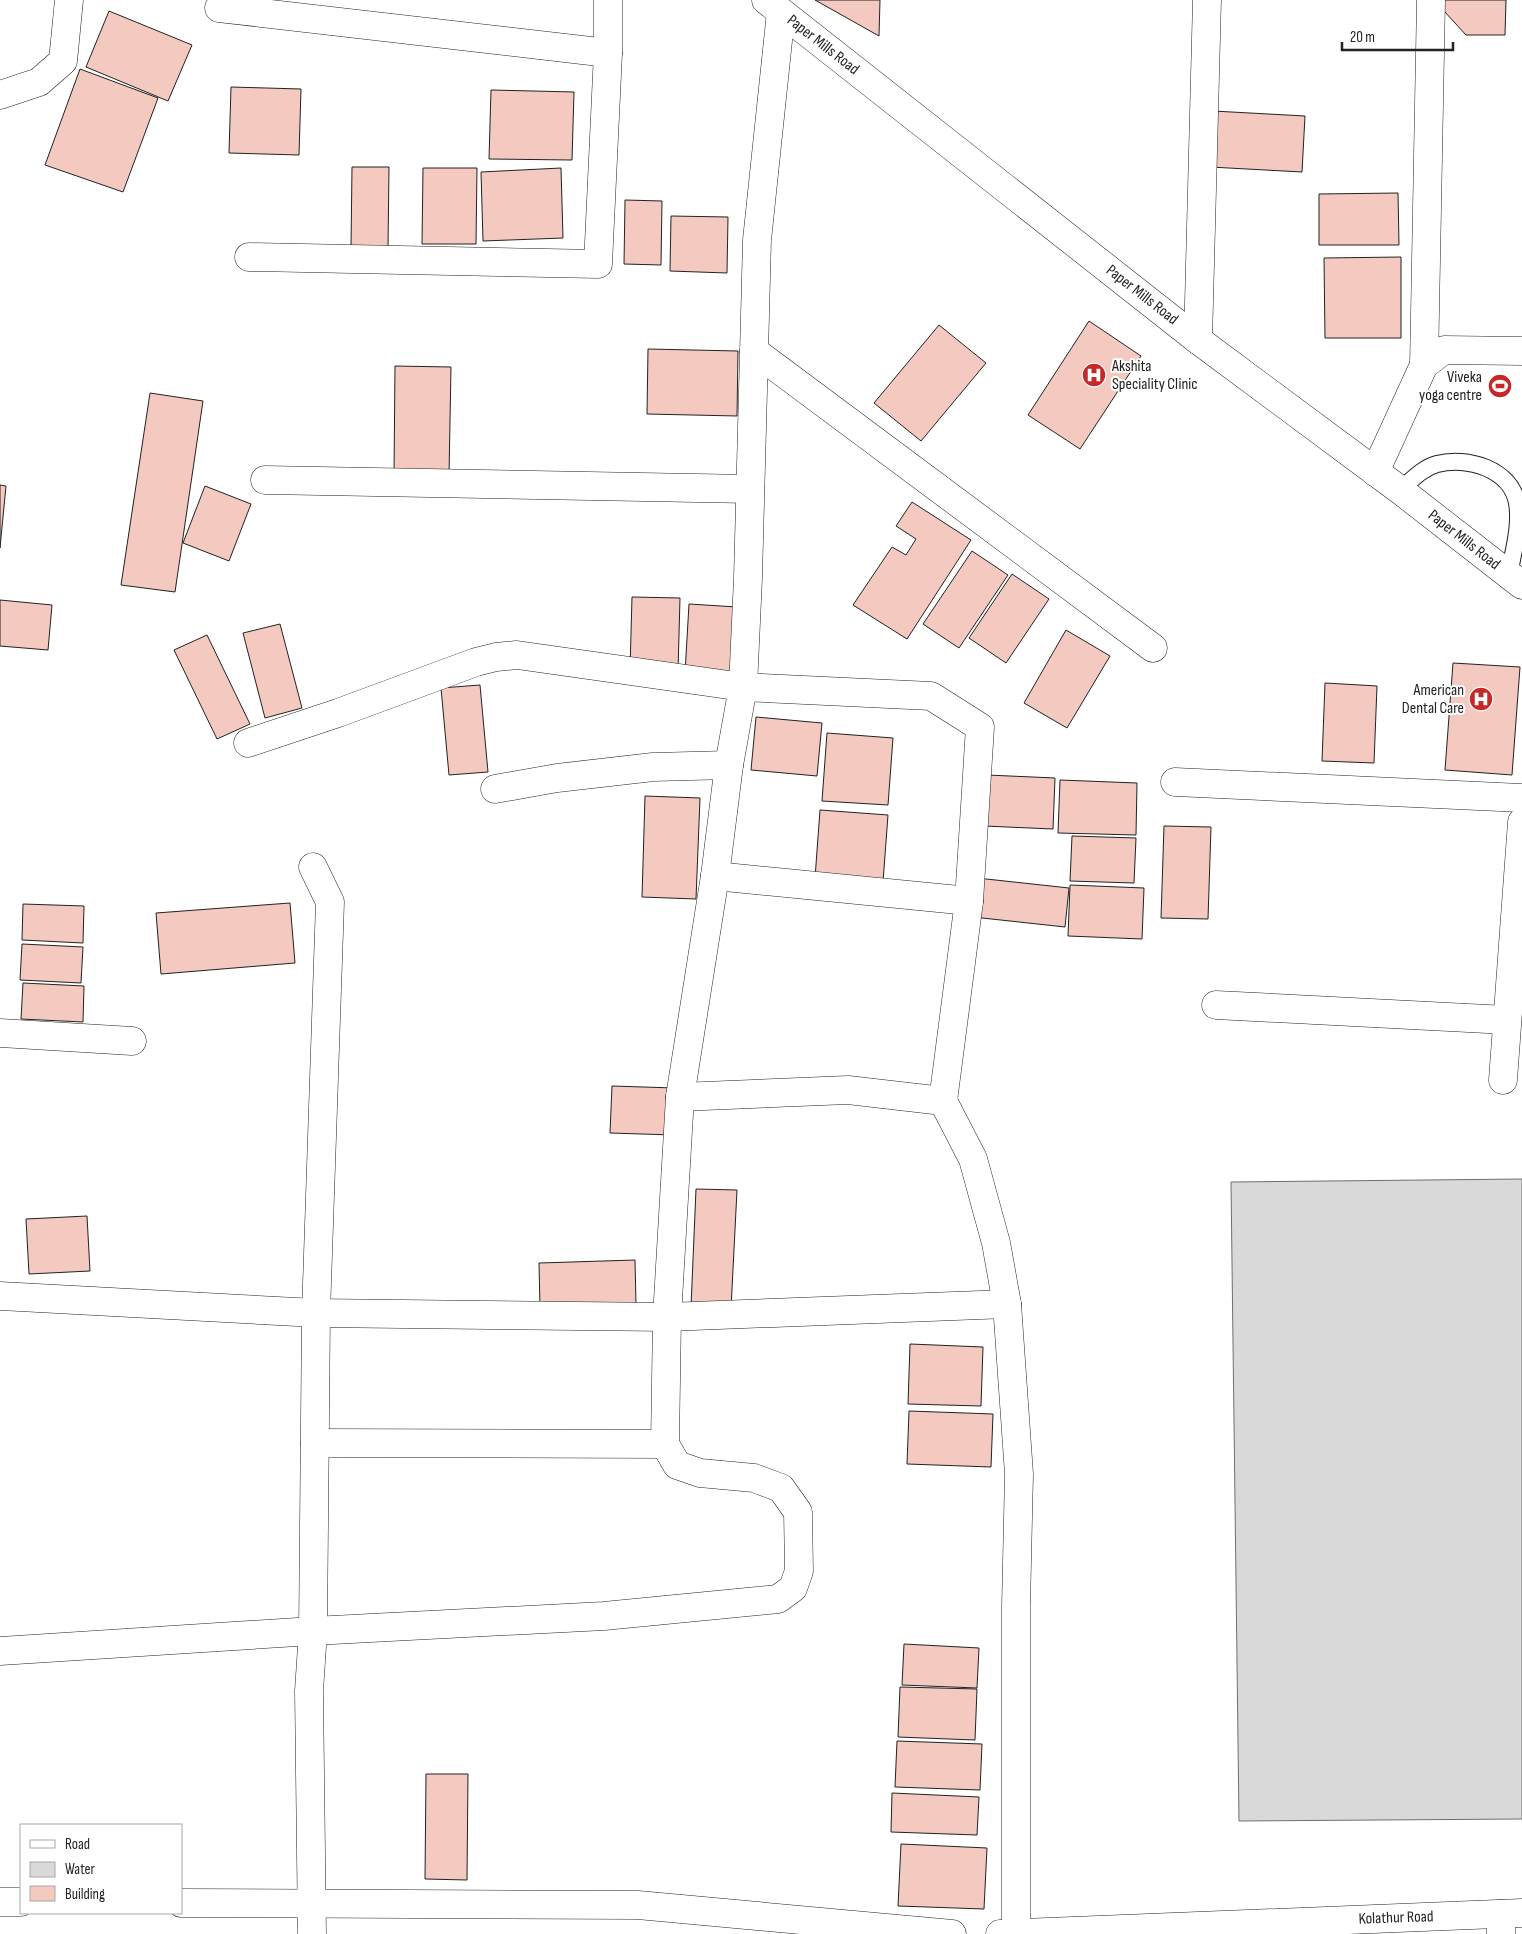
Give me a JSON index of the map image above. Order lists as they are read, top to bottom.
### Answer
{
  "streets": {
    "street": ["Paper Mills Road", "Kolathur Road"]
  },
  "places": {
    "hospital": ["Akshita Speciality Clinic", "American Dental Care"],
    "sports": ["Viveka yoga centre"]
  },
  "legend": ["Road", "Water", "Building"],
  "scale_bar": "20 m"
}
